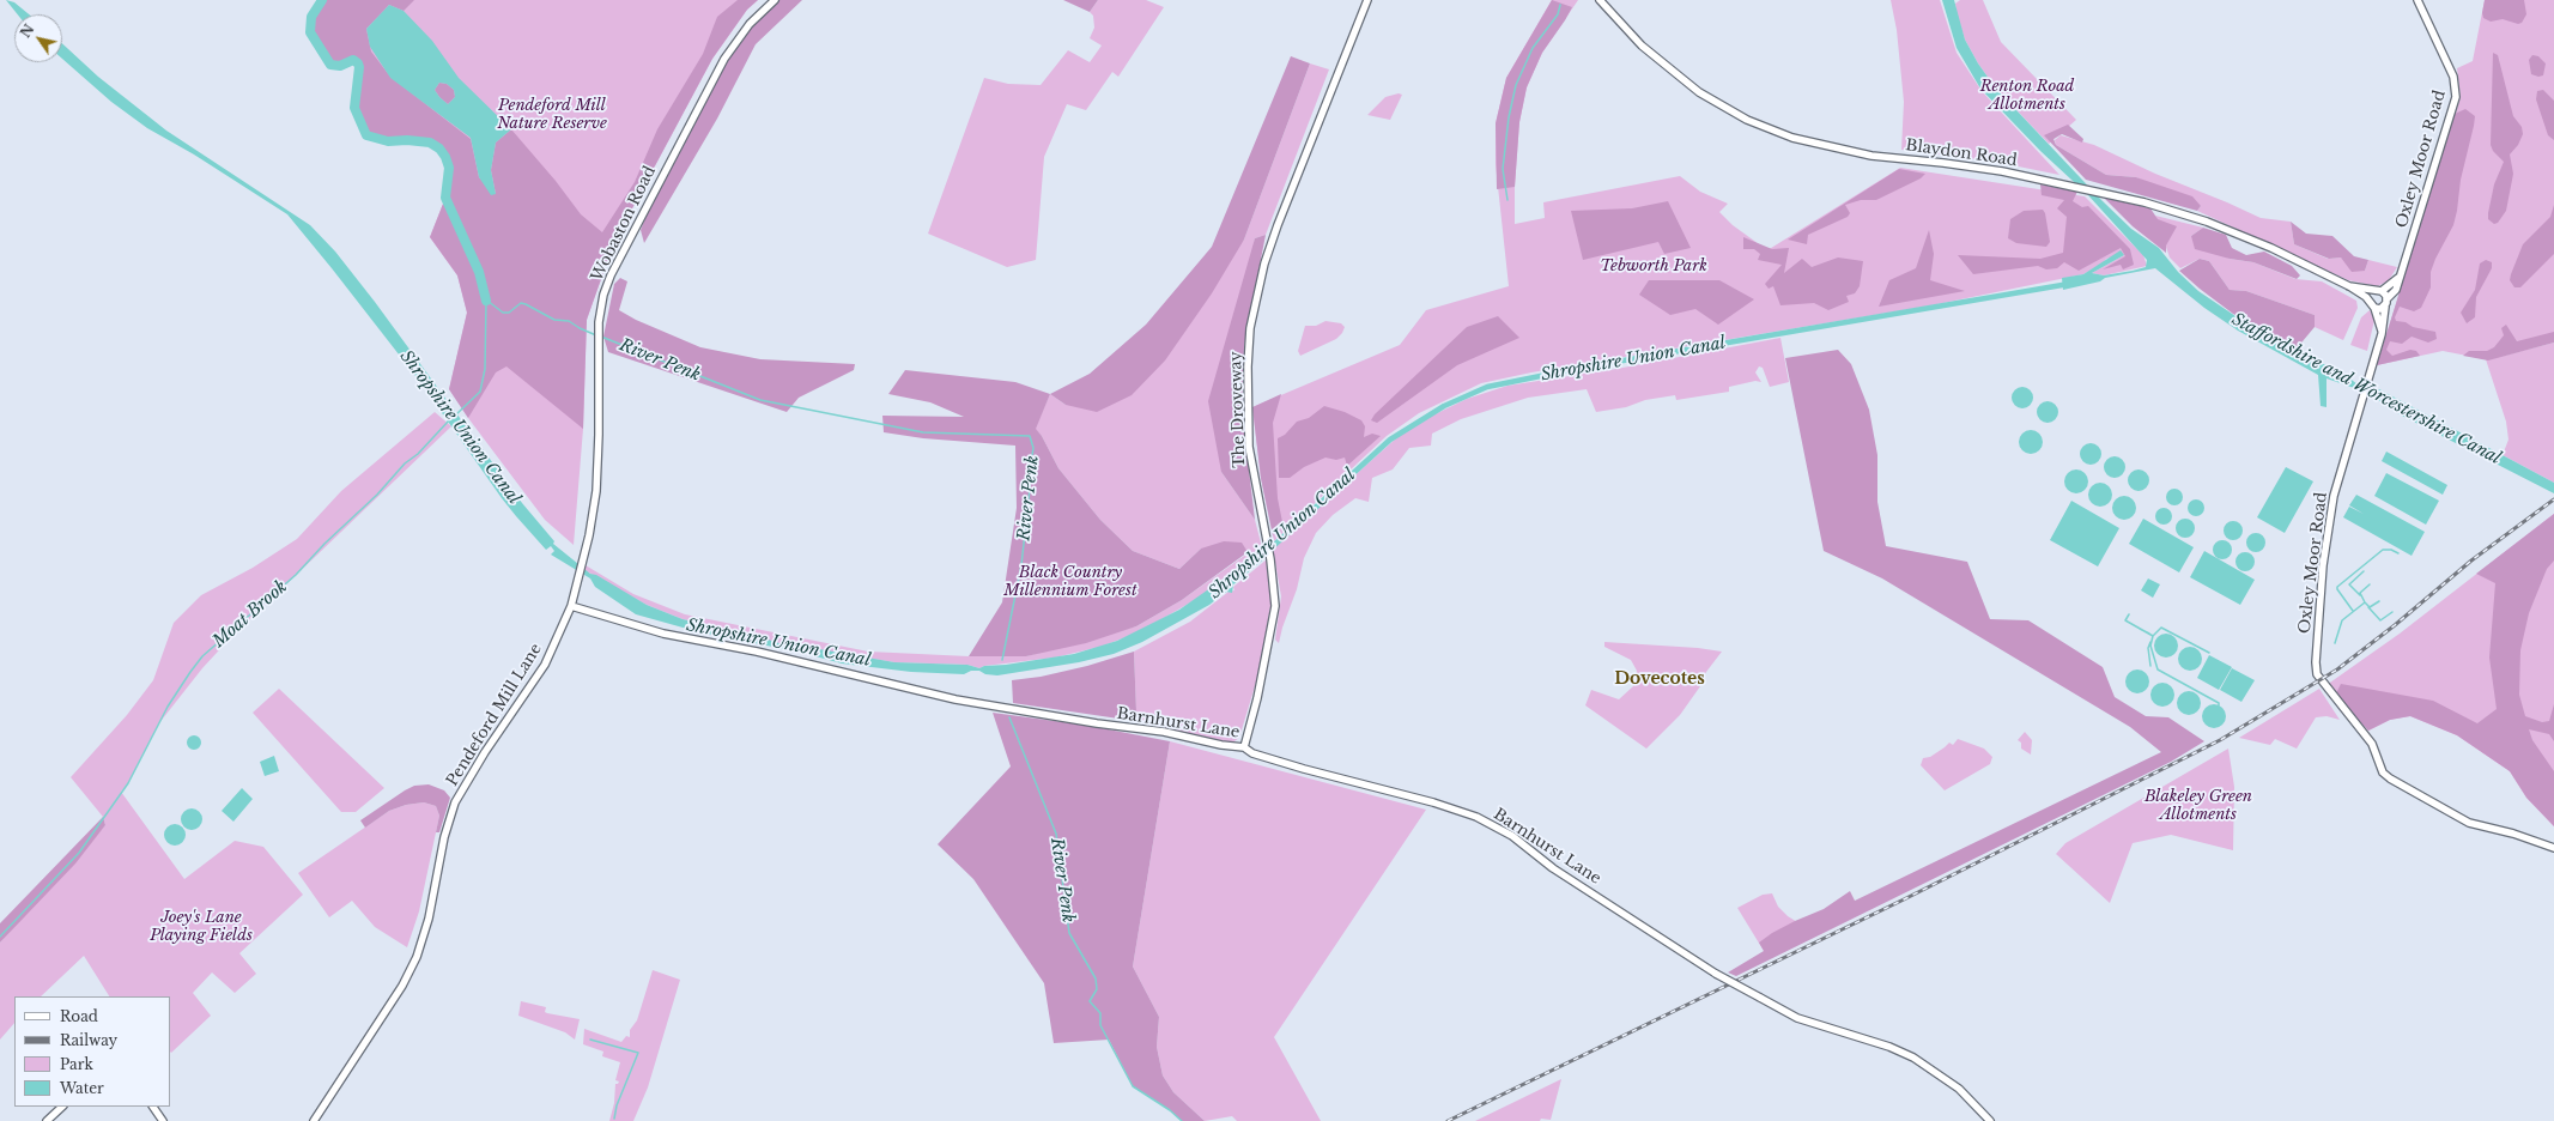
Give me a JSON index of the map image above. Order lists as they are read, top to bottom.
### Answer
{
  "streets": {
    "street": [
      "Blaydon Road",
      "Oxley Moor Road",
      "Wobaston Road",
      "The Droveway",
      "Pendeford Mill Lane",
      "Barnhurst Lane"
    ]
  },
  "crossings": [
    ["Blaydon Road", "Oxley Moor Road"],
    ["Wobaston Road", "Pendeford Mill Lane"],
    ["Wobaston Road", "Barnhurst Lane"],
    ["The Droveway", "Barnhurst Lane"],
    ["Pendeford Mill Lane", "Barnhurst Lane"]
  ],
  "districts": ["Dovecotes"],
  "water": [
    "Shropshire Union Canal",
    "River Penk",
    "Staffordshire and Worcestershire Canal",
    "Moat Brook"
  ],
  "parks": [
    "Renton Road Allotments",
    "Pendeford Mill Nature Reserve",
    "Tebworth Park",
    "Black Country Millennium Forest",
    "Blakeley Green Allotments",
    "Joey's Lane Playing Fields"
  ],
  "legend": [
    "Road",
    "Railway",
    "Park",
    "Water"
  ],
  "north": "top left"
}
